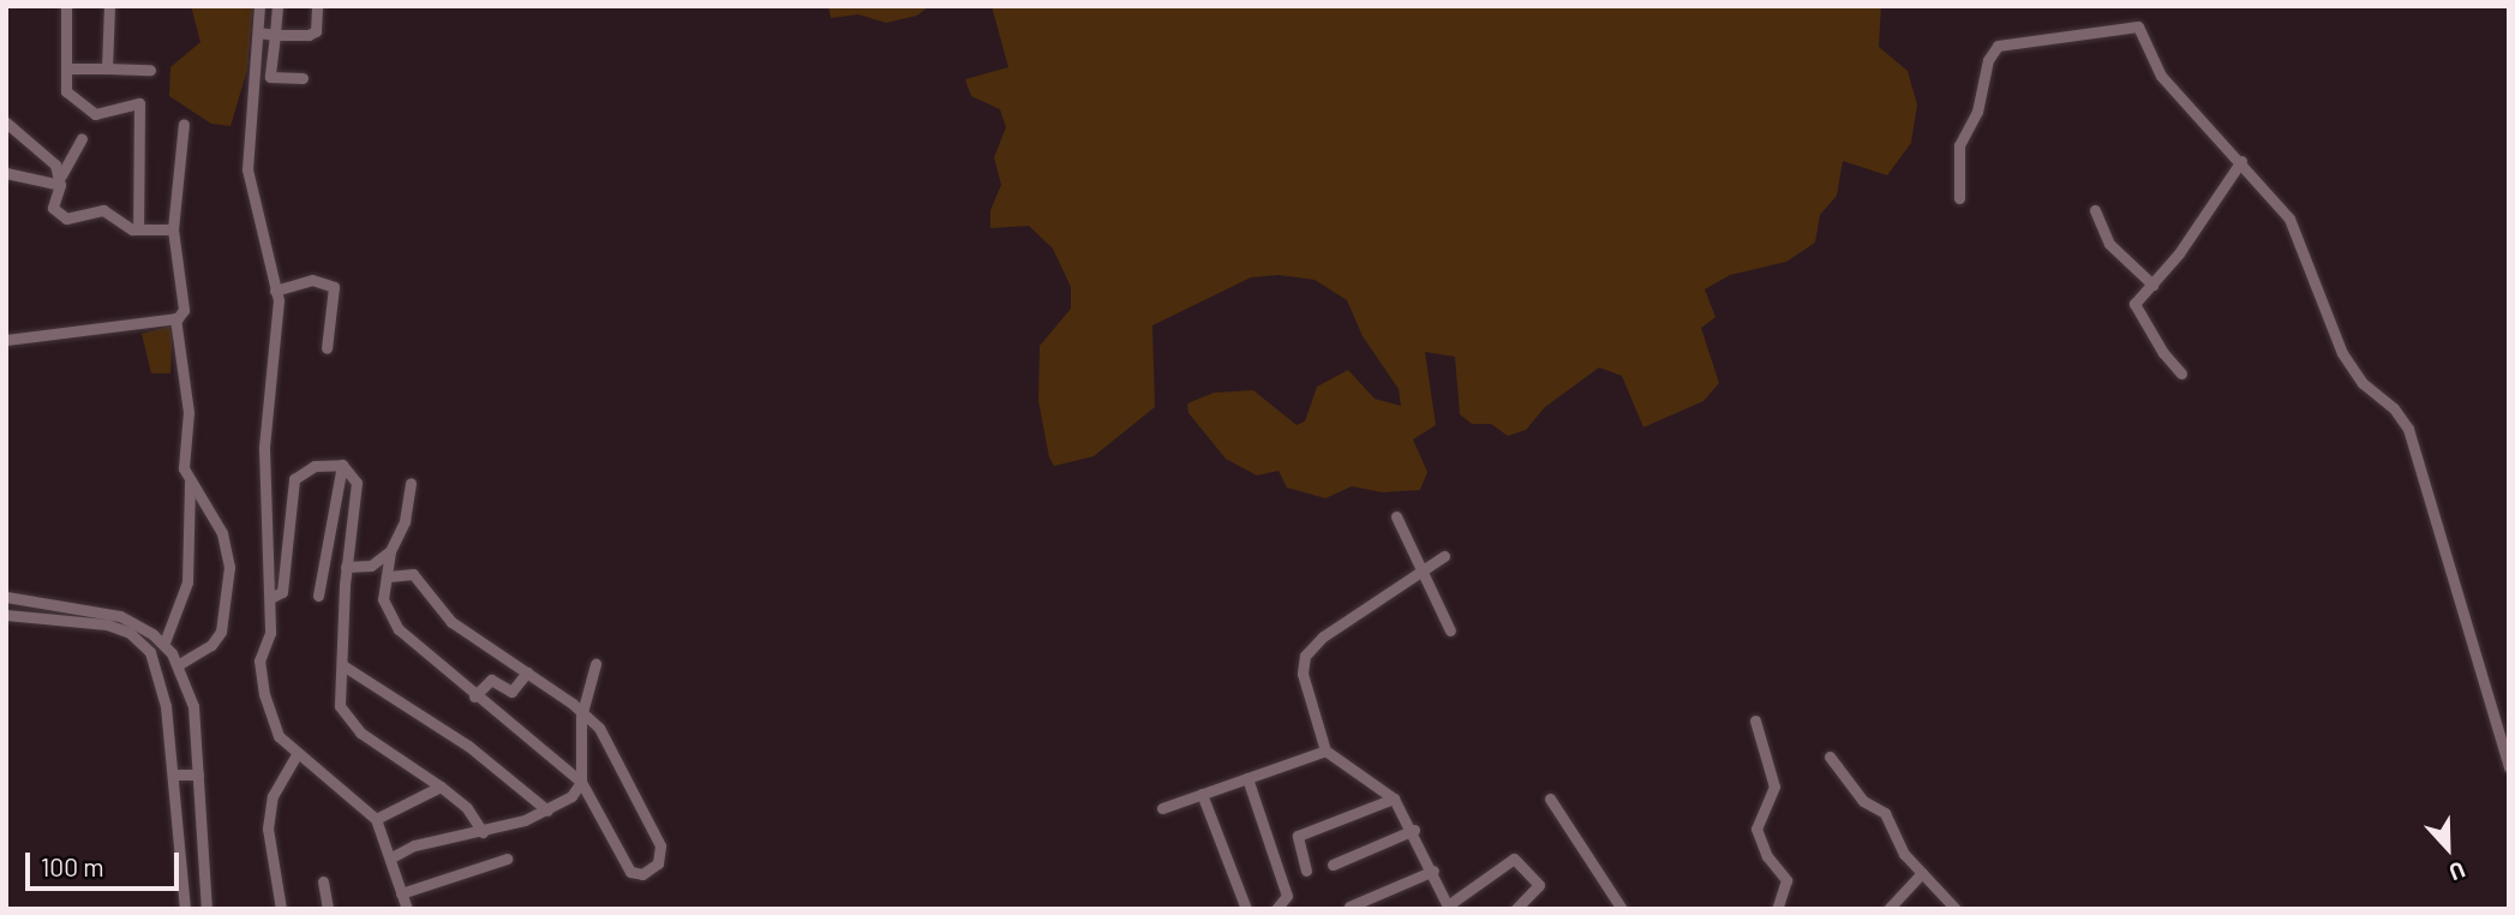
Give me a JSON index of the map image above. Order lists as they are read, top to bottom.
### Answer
{
  "scale_bar": "100 m",
  "north": "bottom"
}
